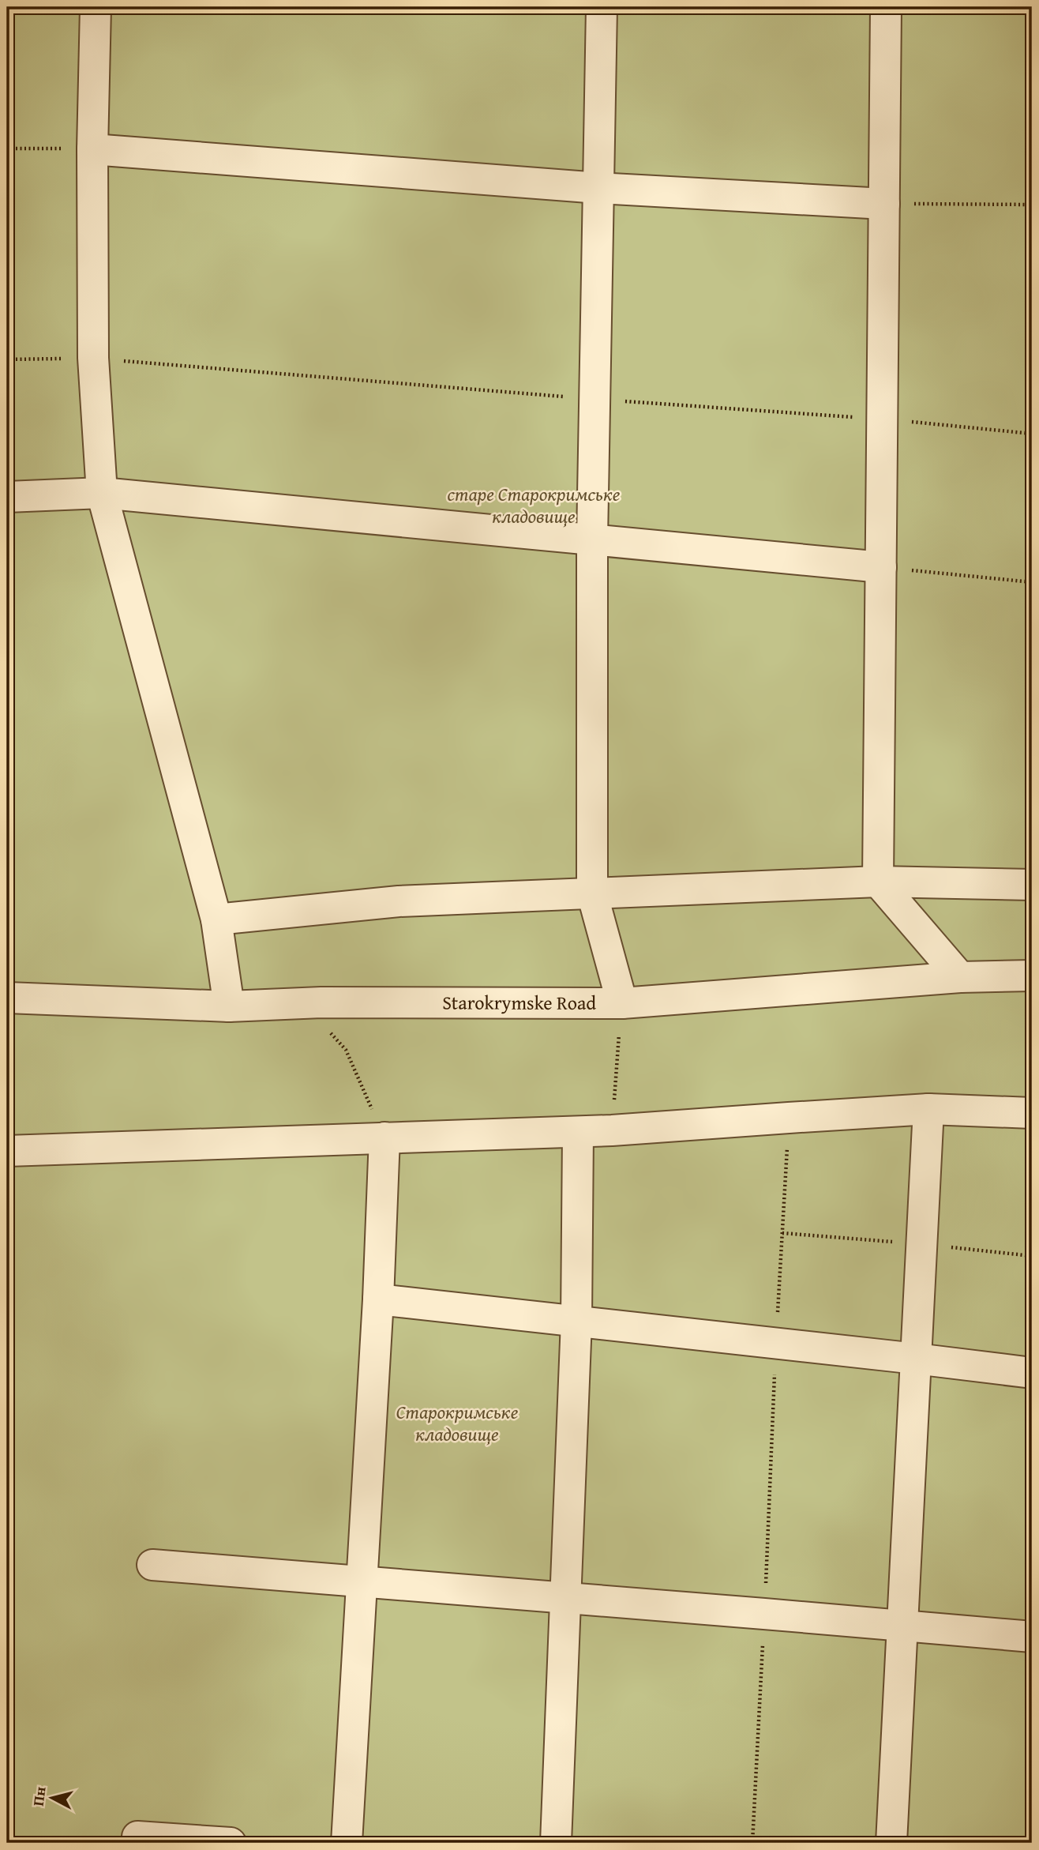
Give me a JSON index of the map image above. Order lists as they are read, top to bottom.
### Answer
{
  "streets": {
    "street": ["Starokrymske Road"]
  },
  "parks": ["старе Старокримське кладовище", "Старокримське кладовище"],
  "north": "left"
}
